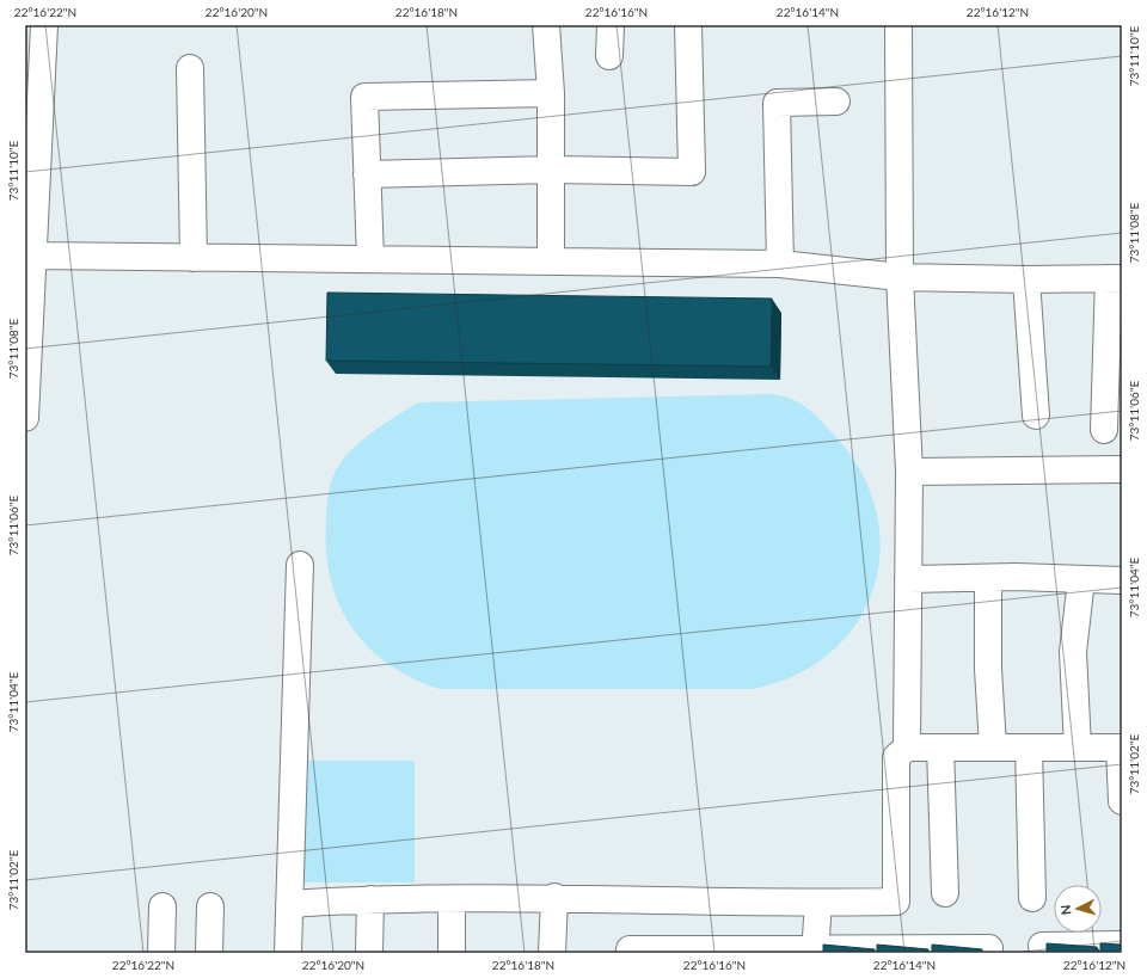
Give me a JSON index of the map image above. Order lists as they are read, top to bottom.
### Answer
{
  "north": "left",
  "coordinates": [
    "22°16'22\"N",
    "22°16'20\"N",
    "22°16'18\"N",
    "22°16'16\"N",
    "22°16'14\"N",
    "22°16'12\"N",
    "73°11'10\"E",
    "73°11'08\"E",
    "73°11'06\"E",
    "73°11'04\"E",
    "73°11'02\"E"
  ]
}
